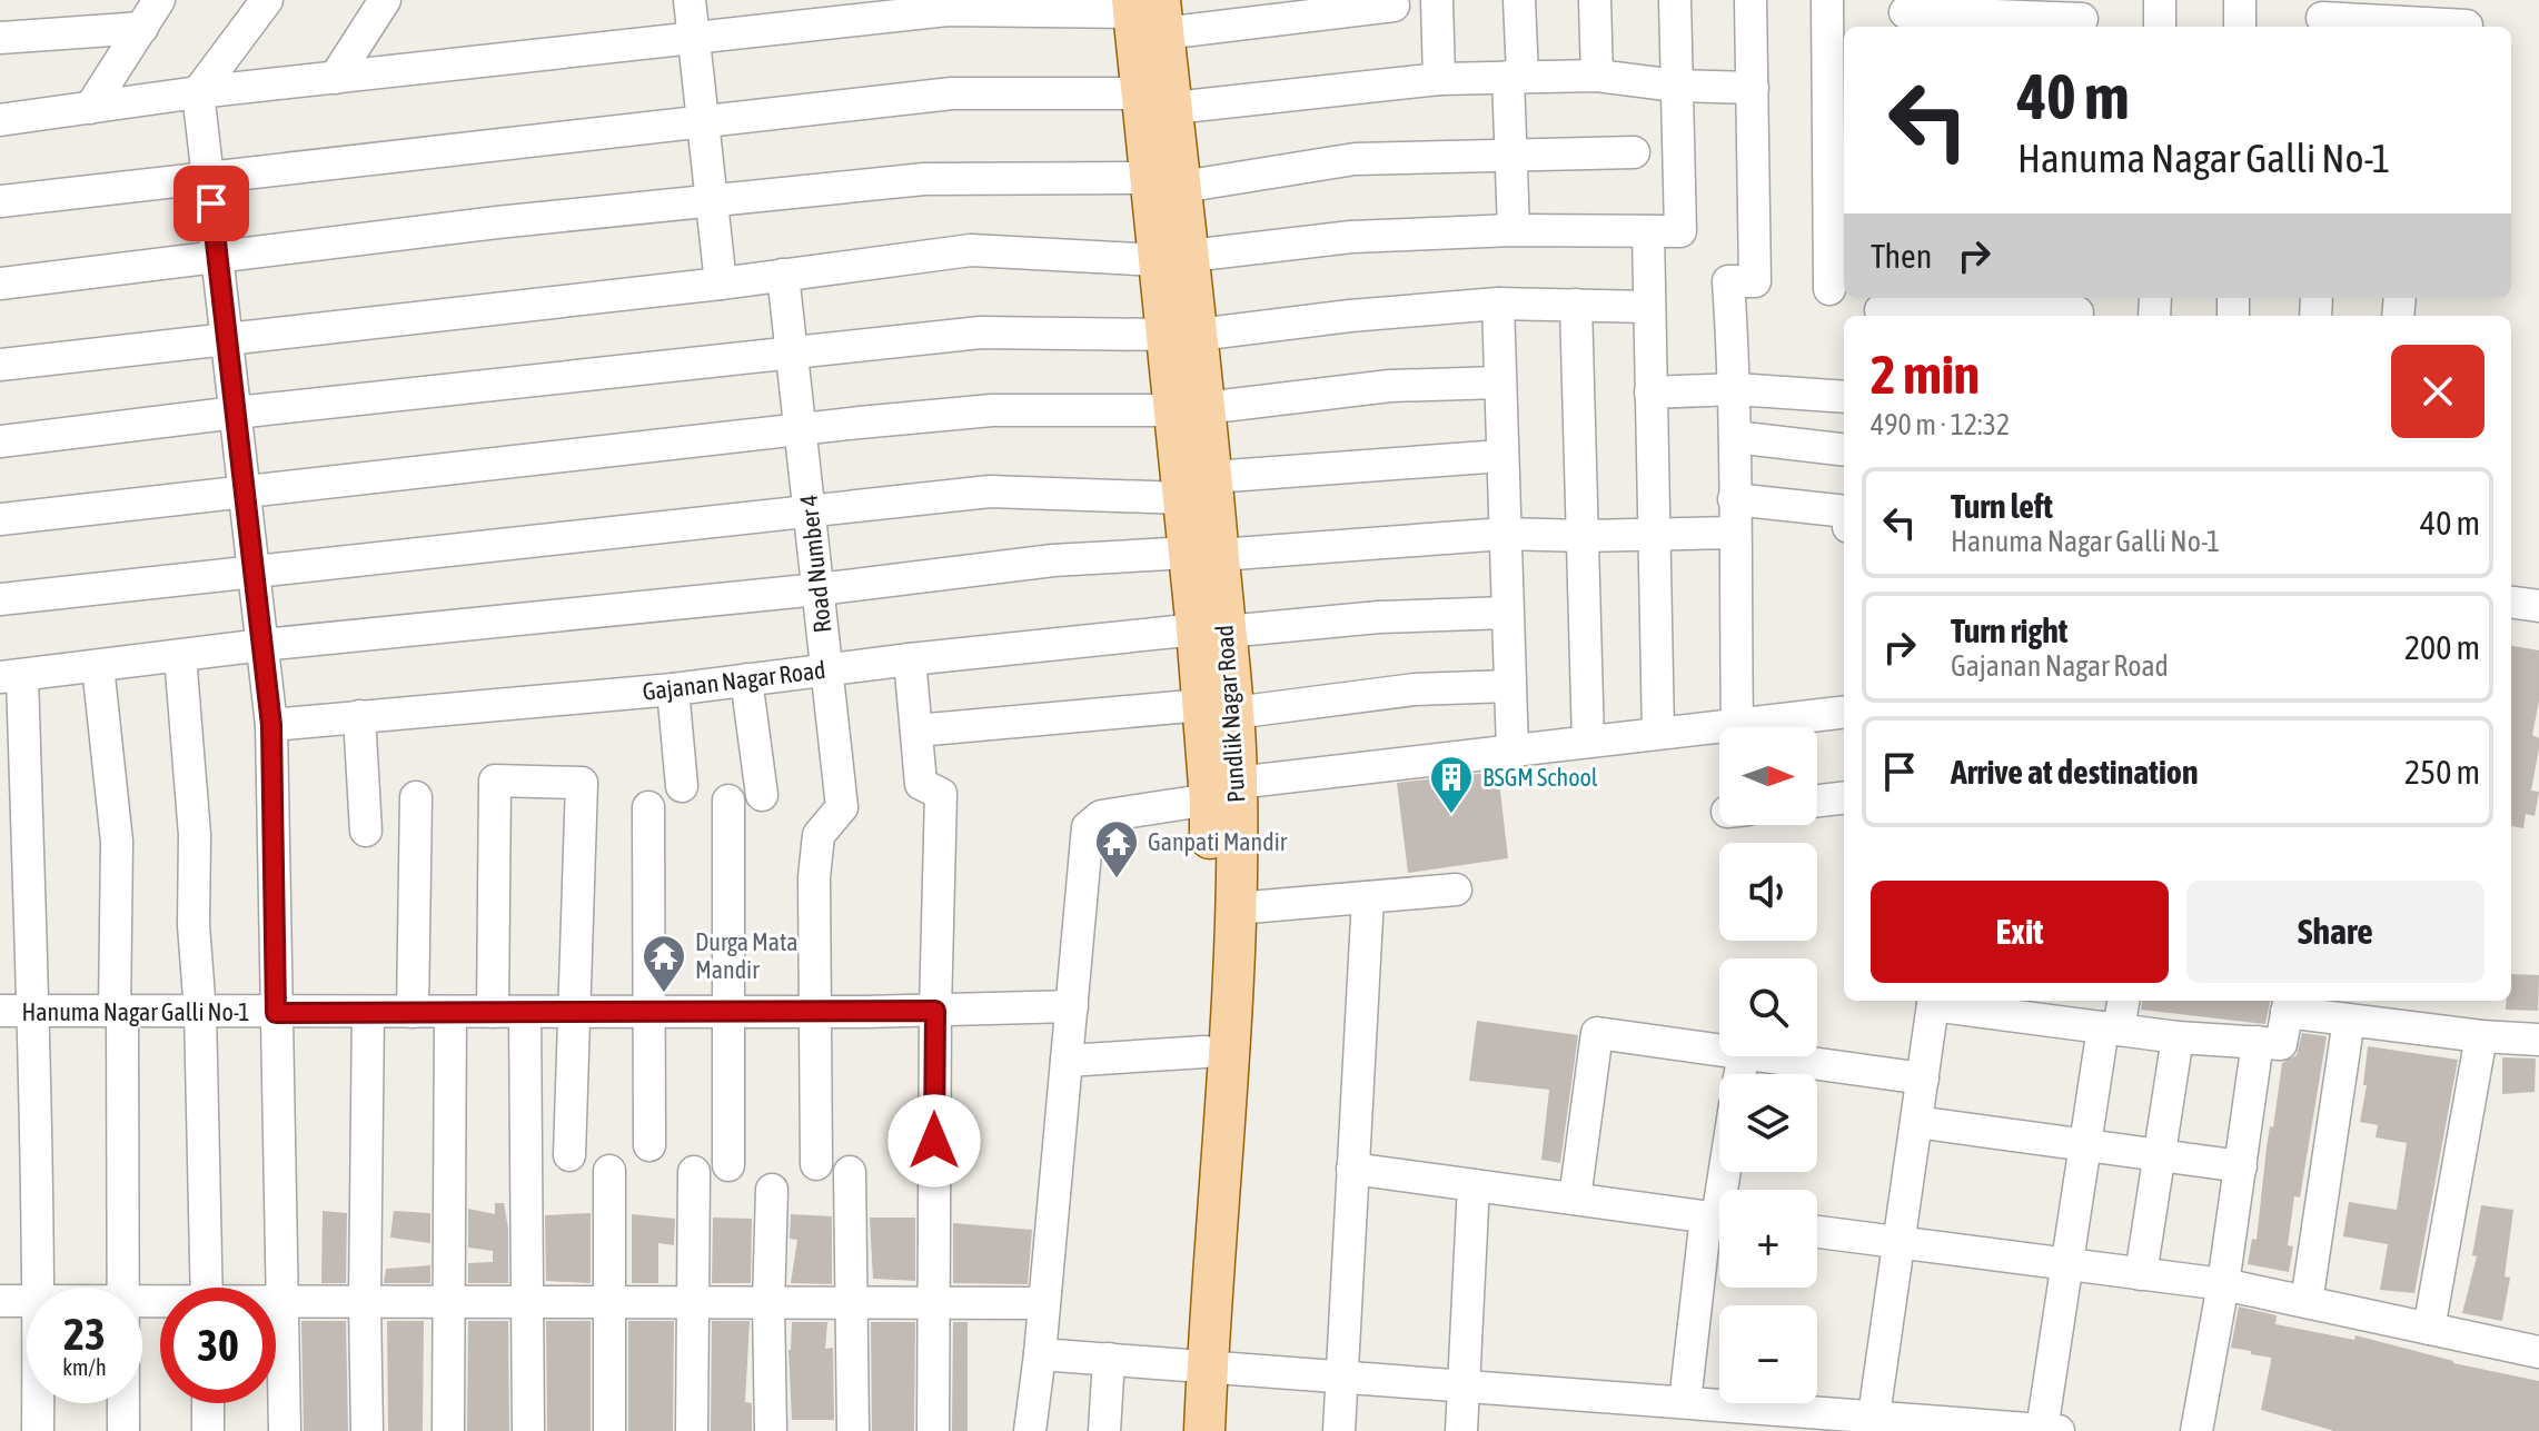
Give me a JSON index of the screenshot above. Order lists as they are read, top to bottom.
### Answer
{
  "streets": {
    "main road": ["Pundlik Nagar Road"],
    "street": ["Road Number 4", "Gajanan Nagar Road", "Hanuma Nagar Galli No-1"]
  },
  "crossings": [
    ["Road Number 4", "Gajanan Nagar Road"],
    ["Road Number 4", "Hanuma Nagar Galli No-1"],
    ["Gajanan Nagar Road", "Pundlik Nagar Road"]
  ],
  "places": {
    "building": ["BSGM School"],
    "temple": ["Ganpati Mandir", "Durga Mata Mandir"]
  },
  "north": "right",
  "page": {
    "turn": ["40 m", "Hanuma Nagar Galli No-1"],
    "then": "Then",
    "heading": ["2 min", "490 m · 12:32"],
    "list": [
      {
        "name": "Turn left",
        "note": "Hanuma Nagar Galli No-1",
        "value": "40 m"
      },
      {
        "name": "Turn right",
        "note": "Gajanan Nagar Road",
        "value": "200 m"
      },
      {
        "name": "Arrive at destination",
        "value": "250 m"
      }
    ],
    "map_buttons": ["+", "−"],
    "buttons": ["Exit", "Share"],
    "speed": "23 km/h",
    "limit": "30"
  }
}
